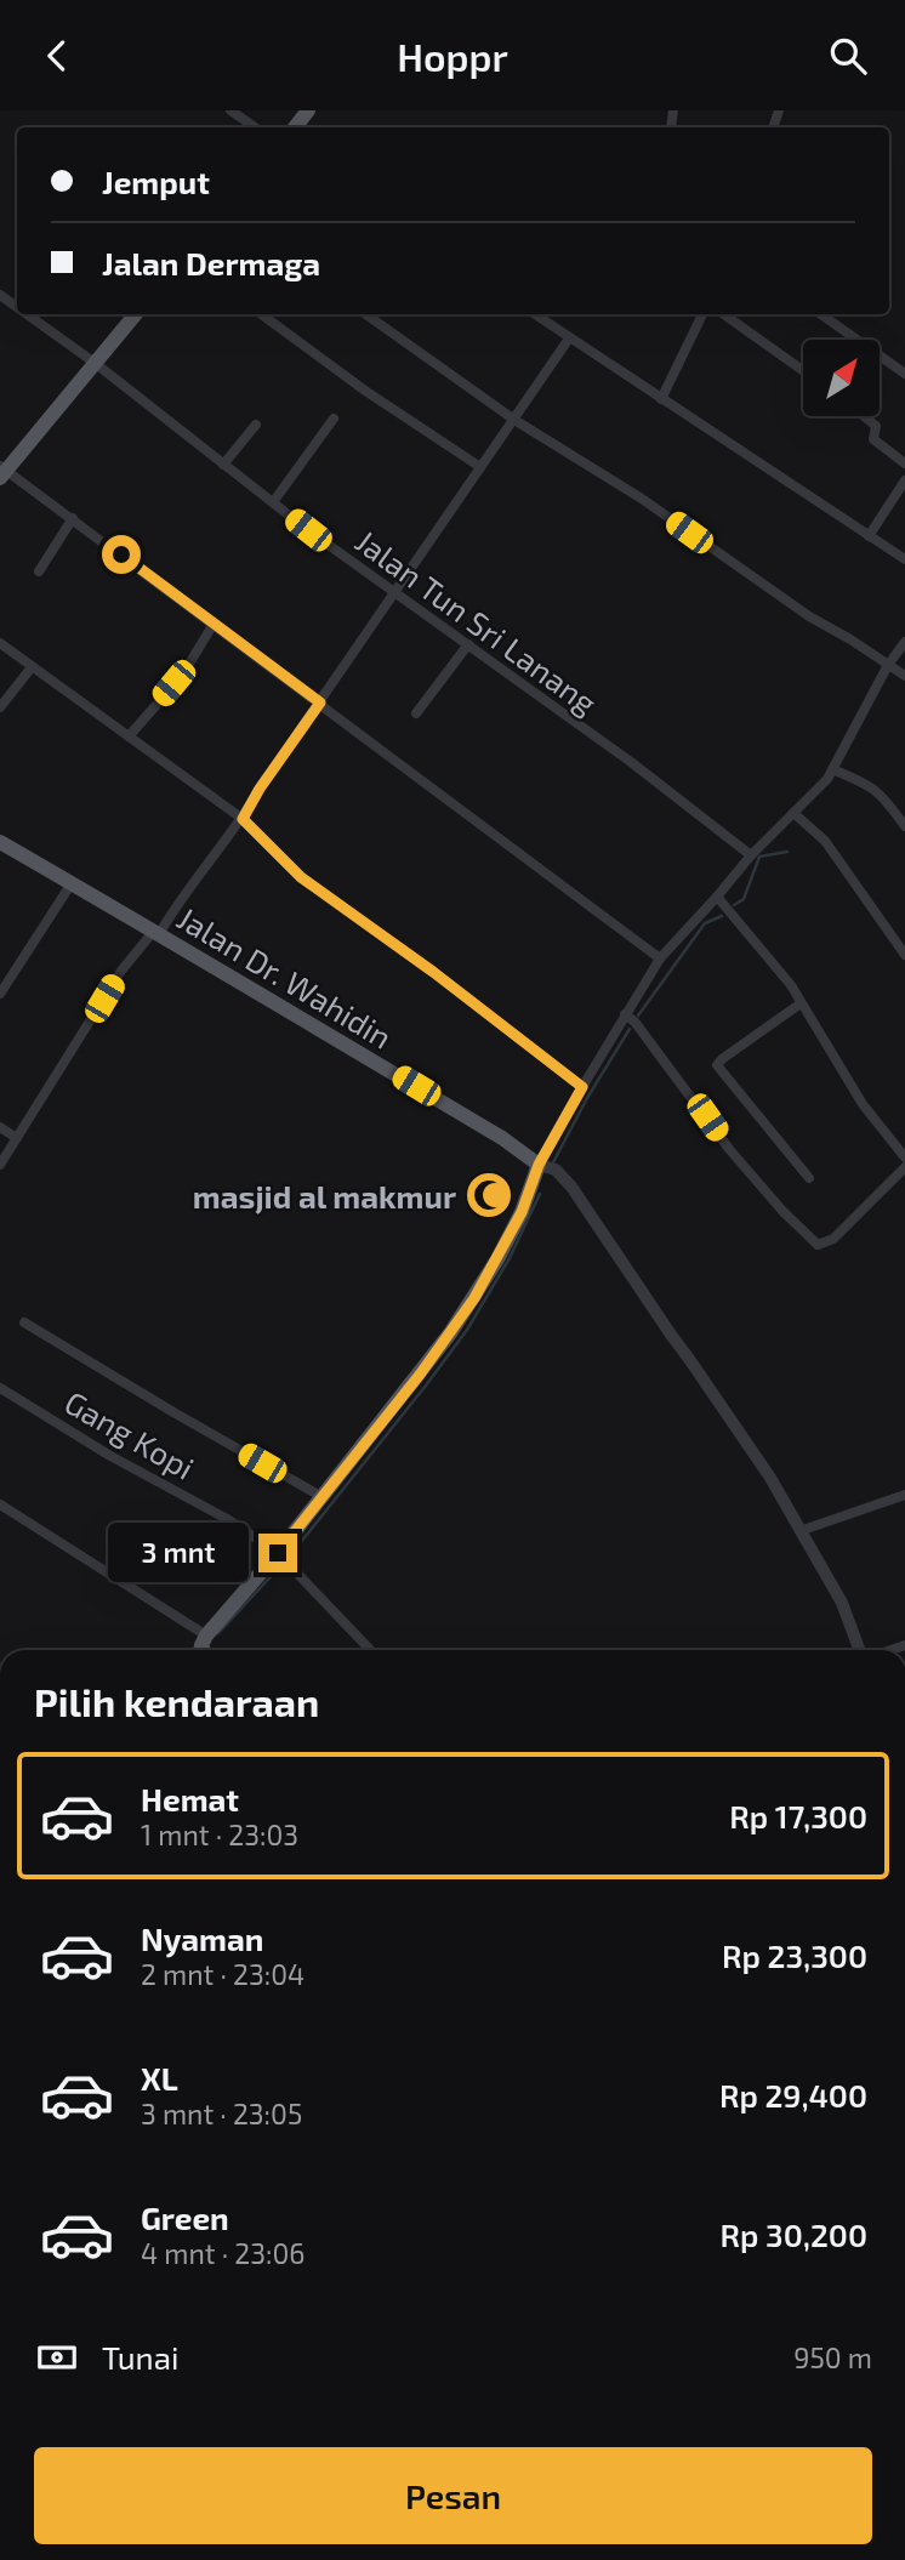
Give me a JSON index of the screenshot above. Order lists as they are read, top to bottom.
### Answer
{
  "streets": {
    "main road": ["Jalan Dr. Wahidin"],
    "street": ["Jalan Tun Sri Lanang", "Gang Kopi"]
  },
  "places": {
    "mosque": ["masjid al makmur"]
  },
  "north": "top right",
  "page": {
    "header": "Hoppr",
    "banner": ["Jemput", "Jalan Dermaga"],
    "bubble": "3 mnt",
    "heading": "Pilih kendaraan",
    "list": [
      {
        "name": "Hemat",
        "note": "1 mnt · 23:03",
        "value": "Rp 17,300"
      },
      {
        "name": "Nyaman",
        "note": "2 mnt · 23:04",
        "value": "Rp 23,300"
      },
      {
        "name": "XL",
        "note": "3 mnt · 23:05",
        "value": "Rp 29,400"
      },
      {
        "name": "Green",
        "note": "4 mnt · 23:06",
        "value": "Rp 30,200"
      }
    ],
    "pay": ["Tunai", "950 m"],
    "buttons": "Pesan"
  }
}
